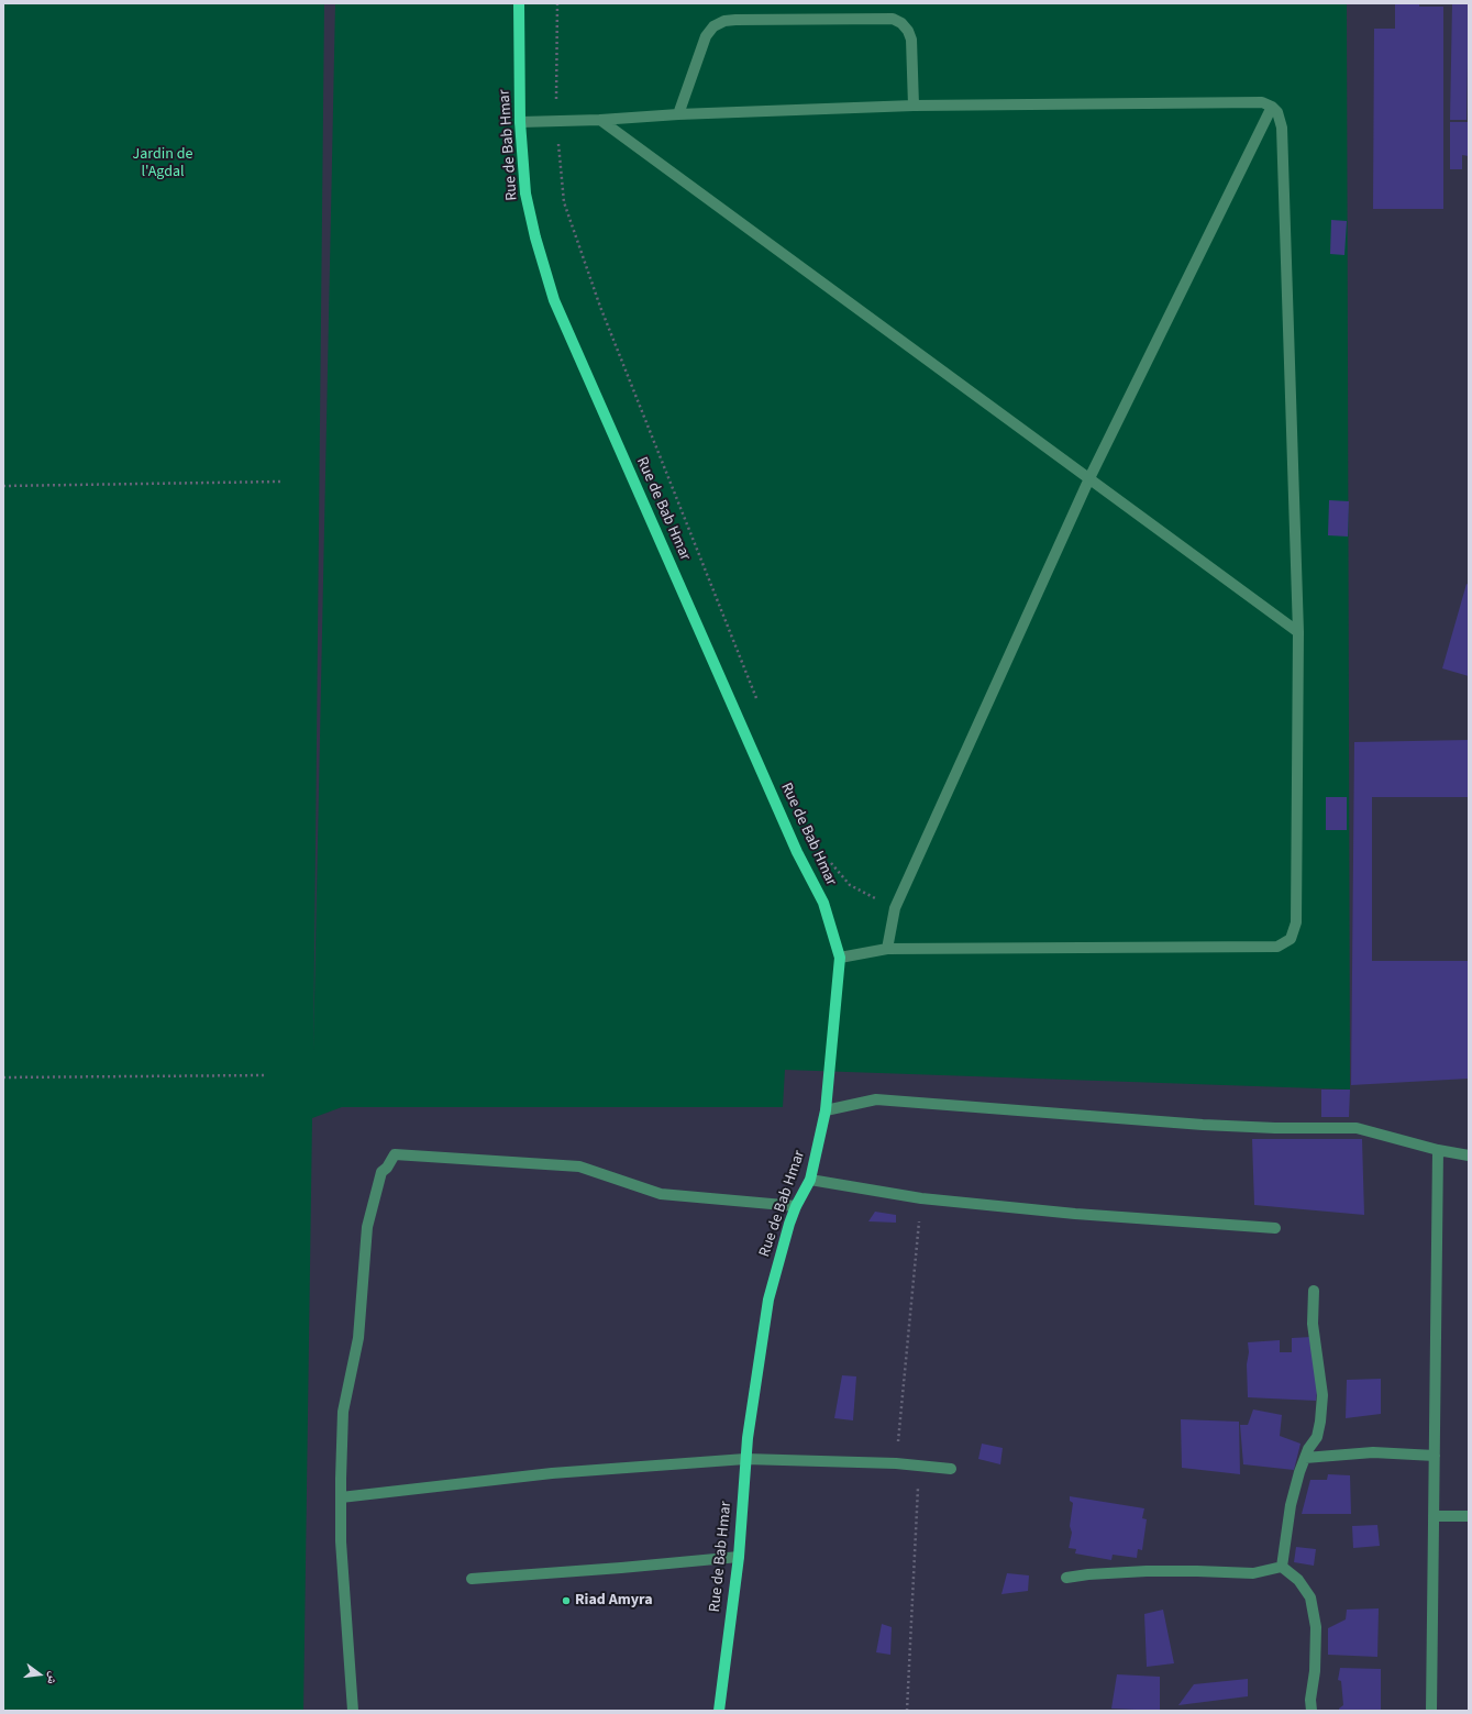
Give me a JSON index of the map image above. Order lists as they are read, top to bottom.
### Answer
{
  "streets": {
    "main road": ["Rue de Bab Hmar"]
  },
  "parks": ["Jardin de l'Agdal"],
  "places": ["Riad Amyra"],
  "north": "right"
}
